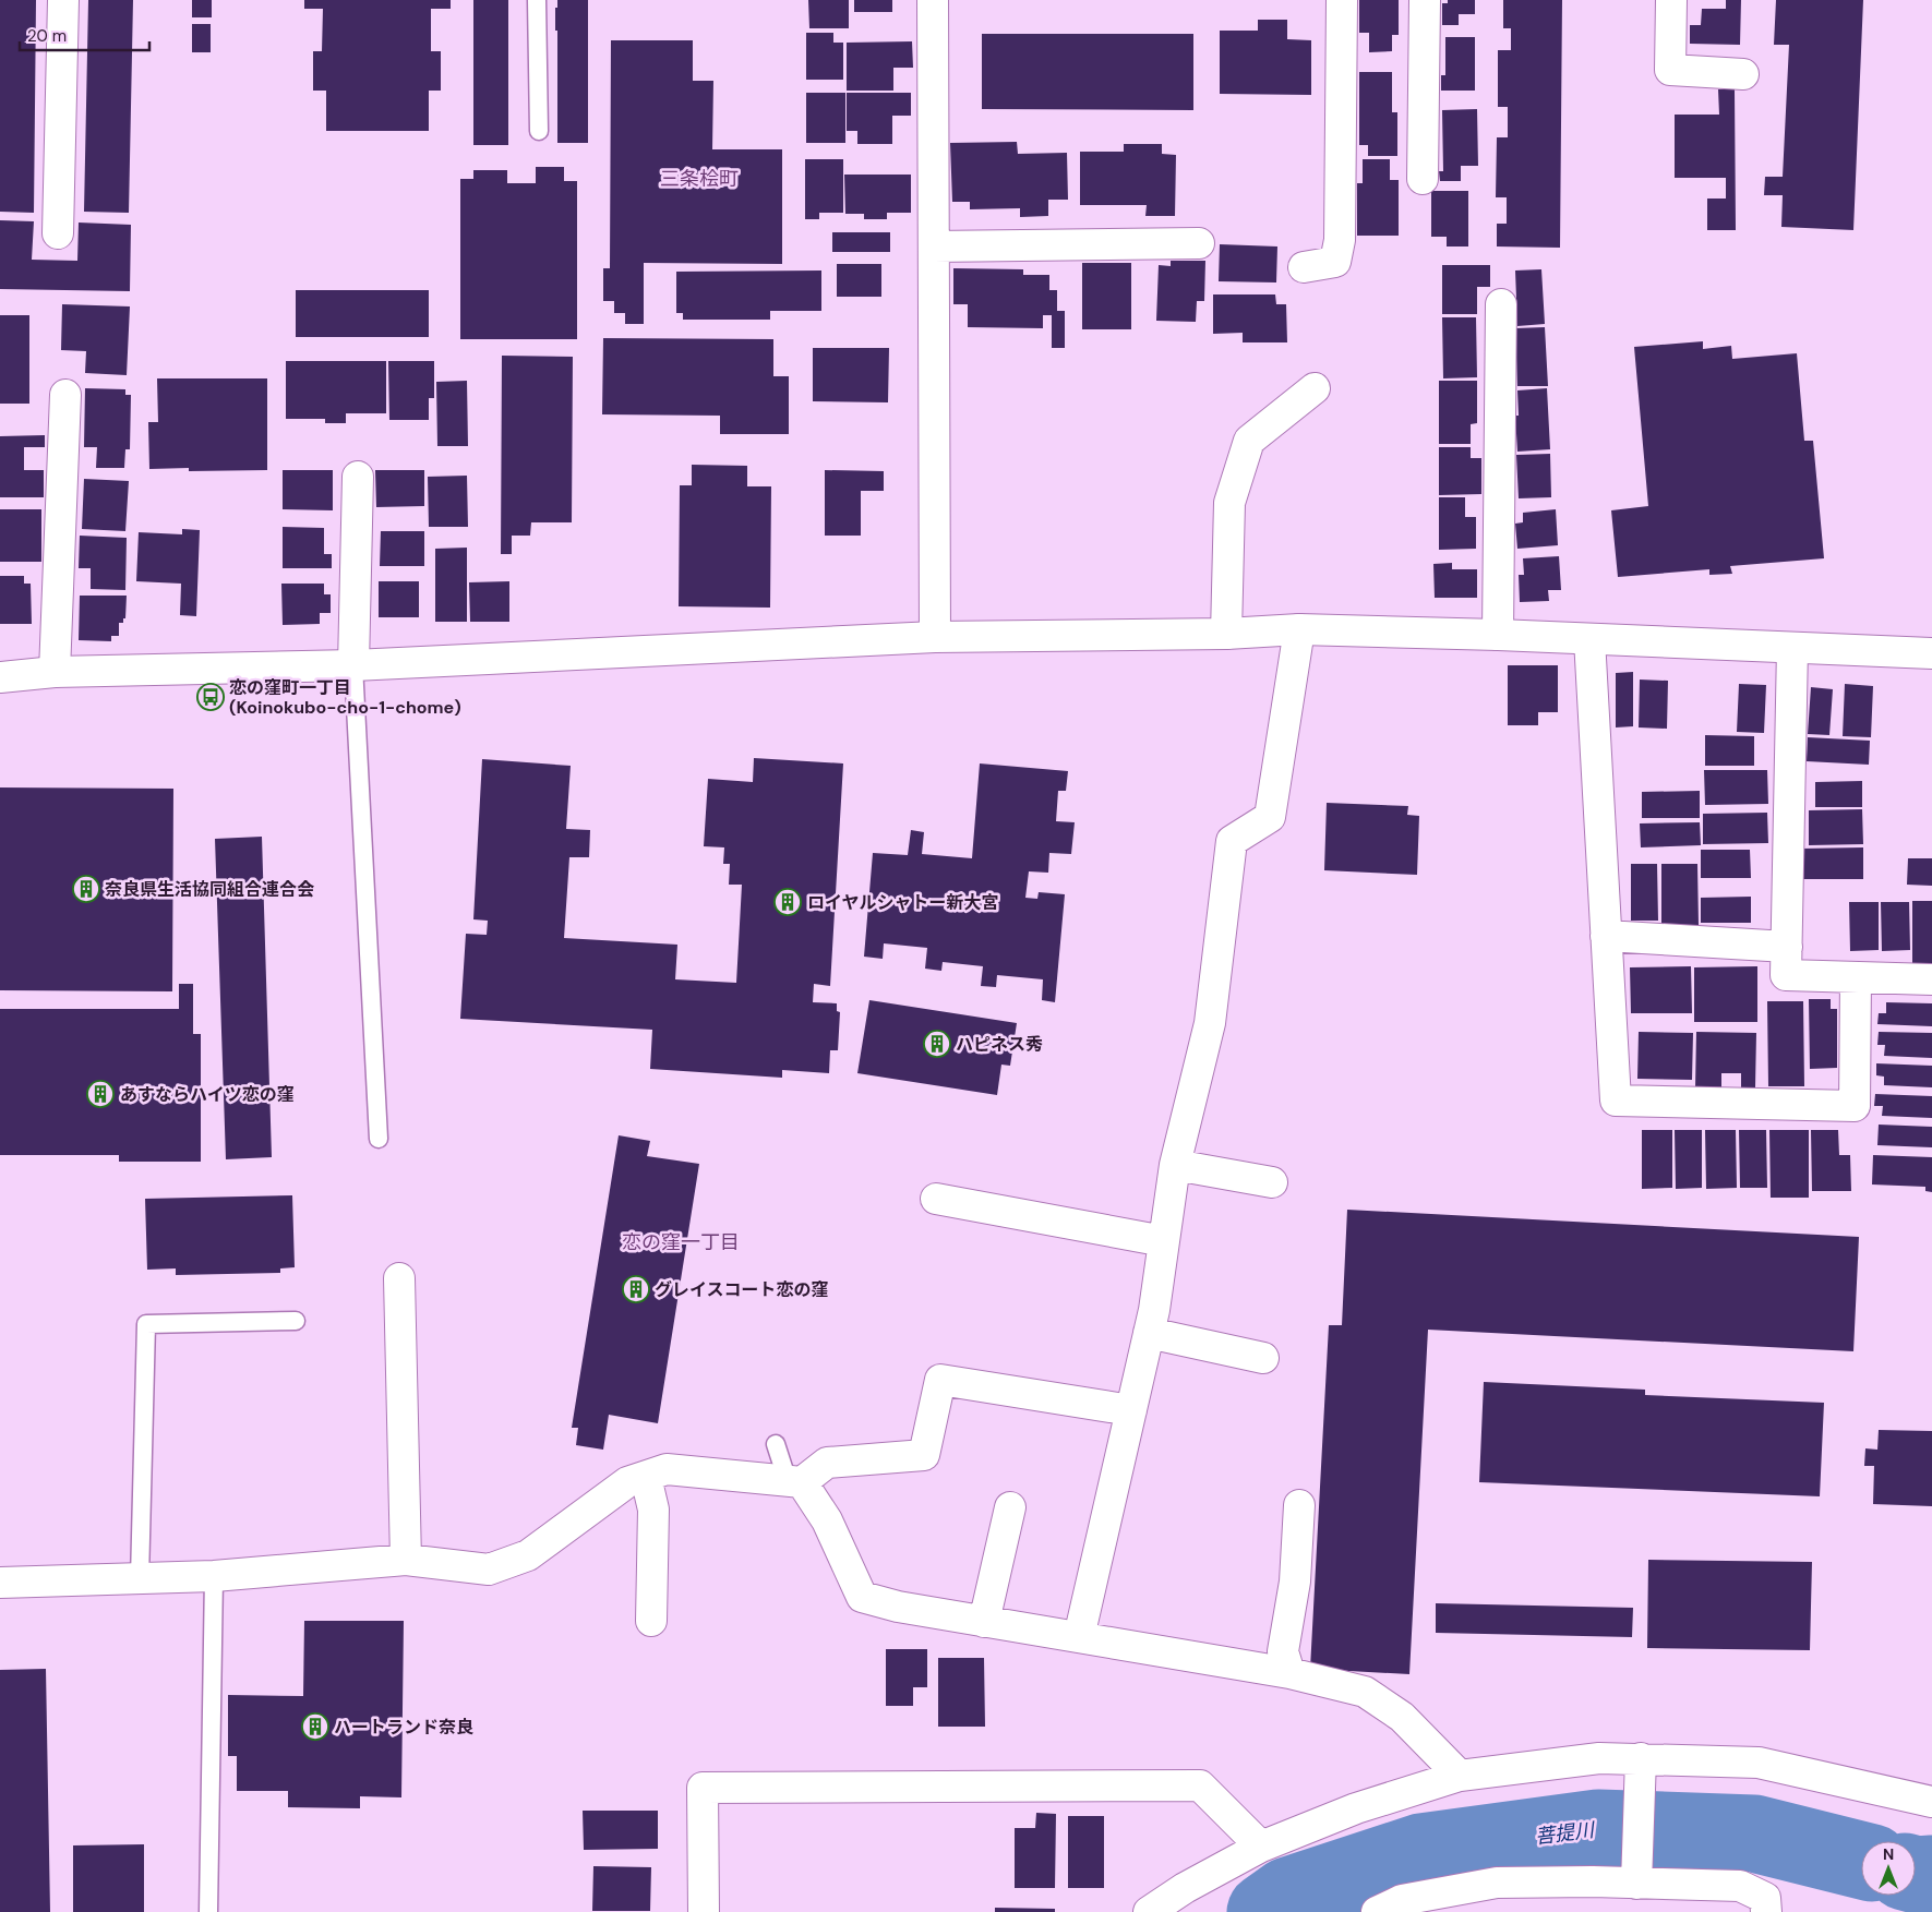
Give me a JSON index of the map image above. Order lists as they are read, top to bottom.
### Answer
{
  "districts": ["三条桧町", "恋の窪一丁目"],
  "water": ["菩提川"],
  "places": {
    "bus stop": ["恋の窪町一丁目 (Koinokubo-cho-1-chome)"],
    "building": [
      "奈良県生活協同組合連合会",
      "ロイヤルシャトー新大宮",
      "ハピネス秀",
      "あすならハイツ恋の窪",
      "グレイスコート恋の窪",
      "ハートランド奈良"
    ]
  },
  "scale_bar": "20 m",
  "north": "top"
}
